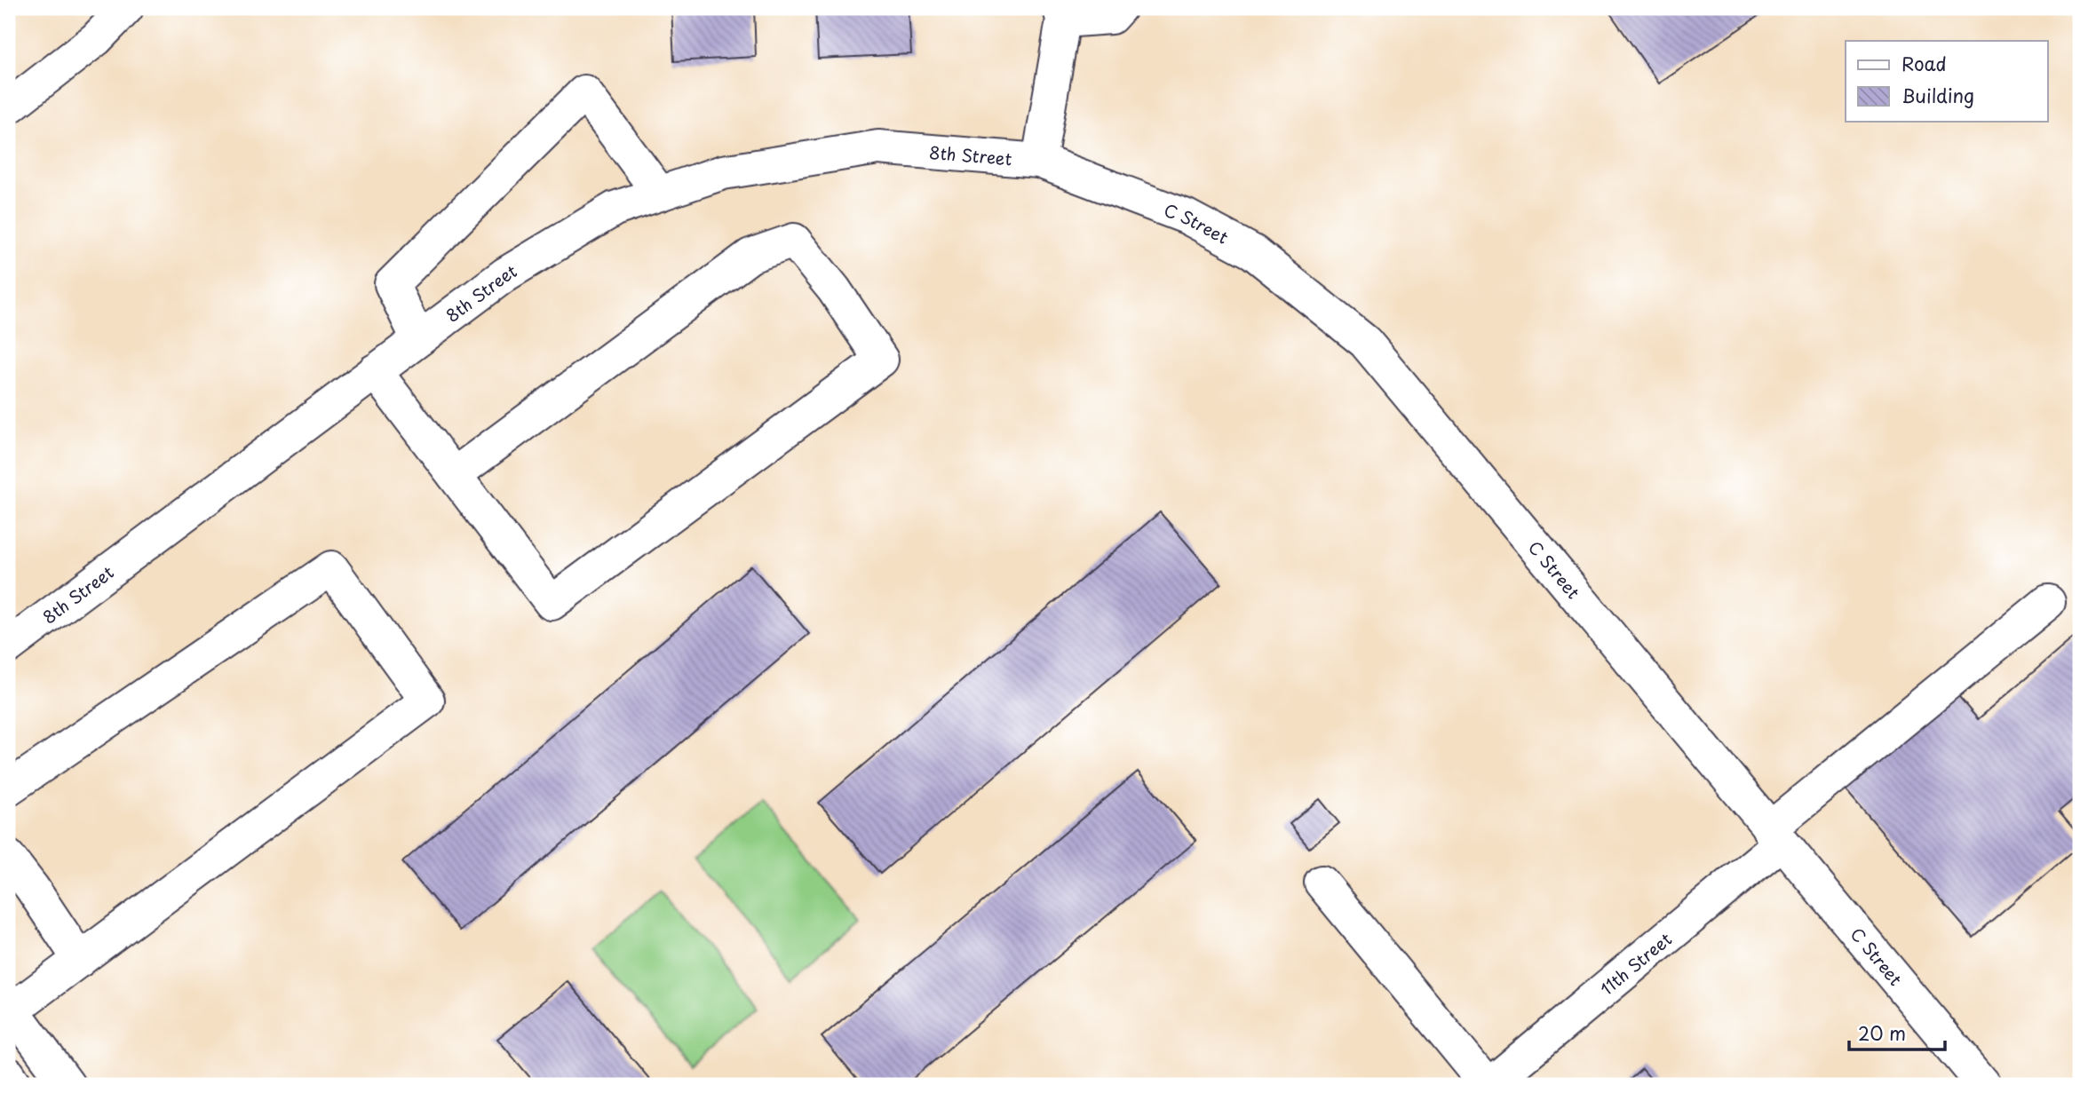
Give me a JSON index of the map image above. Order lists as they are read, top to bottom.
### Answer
{
  "streets": {
    "street": ["8th Street", "C Street", "11th Street"]
  },
  "crossings": [
    ["8th Street", "C Street"],
    ["C Street", "11th Street"]
  ],
  "legend": ["Road", "Building"],
  "scale_bar": "20 m"
}
